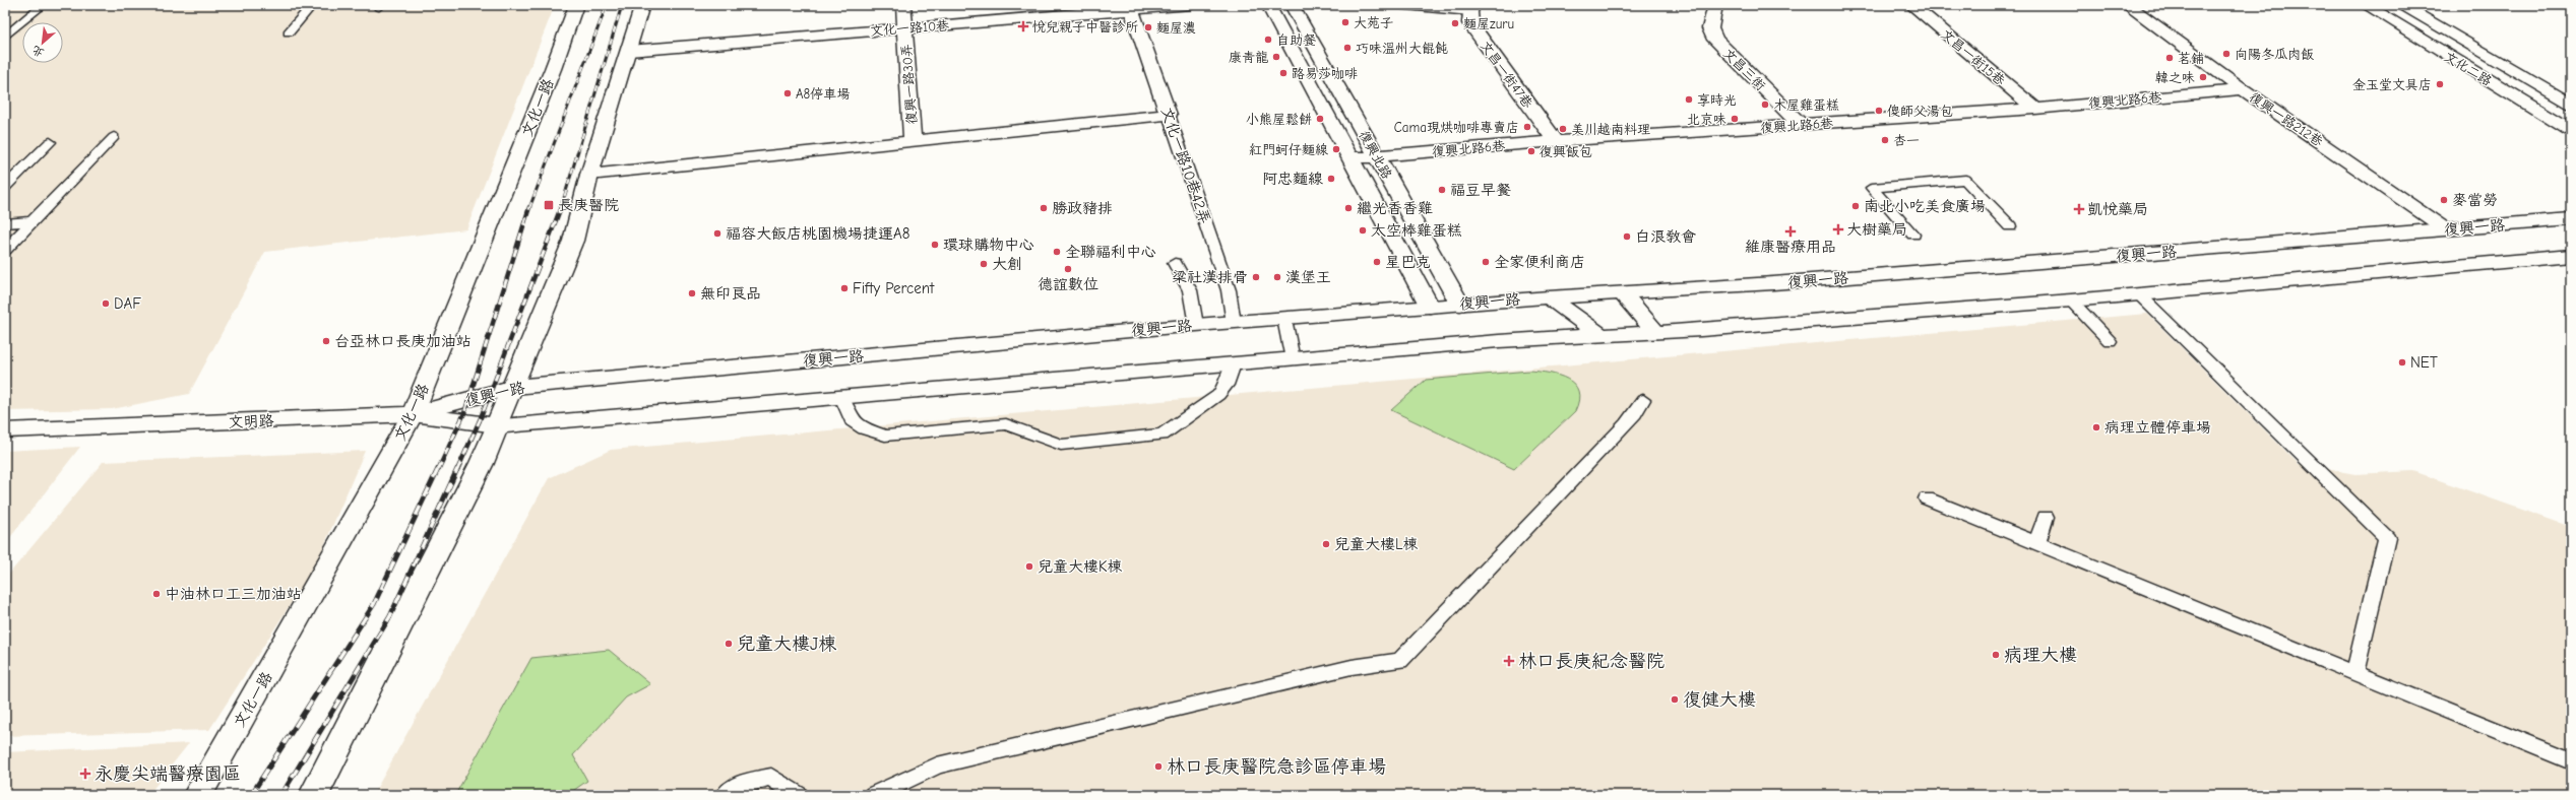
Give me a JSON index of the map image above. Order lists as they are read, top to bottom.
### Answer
{
  "streets": {
    "street": [
      "文化一路10巷",
      "文昌一街15巷",
      "文化二路",
      "文昌三街",
      "文昌一街47巷",
      "復興一路30弄",
      "復興北路6巷",
      "文化一路",
      "復興一路212巷",
      "復興北路",
      "文化一路10巷42弄",
      "復興一路",
      "文明路"
    ]
  },
  "crossings": [
    ["文化一路10巷", "復興一路30弄"],
    ["文化一路10巷", "文化一路10巷42弄"],
    ["文昌一街15巷", "復興北路6巷"],
    ["文昌三街", "復興北路6巷"],
    ["文昌一街47巷", "復興北路6巷"],
    ["復興北路6巷", "復興一路212巷"],
    ["復興北路6巷", "復興北路"],
    ["文化一路", "復興一路"],
    ["文化一路", "文明路"],
    ["復興一路212巷", "復興一路"],
    ["復興北路", "復興一路"],
    ["文化一路10巷42弄", "復興一路"],
    ["復興一路", "文明路"]
  ],
  "places": {
    "other": [
      "大苑子",
      "麵屋zuru",
      "麵屋濃",
      "自助餐",
      "巧味溫州大餛飩",
      "向陽冬瓜肉飯",
      "康青龍",
      "茗鋪",
      "路易莎咖啡",
      "韓之味",
      "金玉堂文具店",
      "A8停車場",
      "享時光",
      "木屋雞蛋糕",
      "傻師父湯包",
      "小熊屋鬆餅",
      "北京味",
      "Cama現烘咖啡專賣店",
      "美川越南料理",
      "杏一",
      "紅門蚵仔麵線",
      "復興飯包",
      "阿忠麵線",
      "福豆早餐",
      "麥當勞",
      "南北小吃美食廣場",
      "勝政豬排",
      "繼光香香雞",
      "太空棒雞蛋糕",
      "福容大飯店桃園機場捷運A8",
      "白浪教會",
      "環球購物中心",
      "全聯福利中心",
      "星巴克",
      "全家便利商店",
      "大創",
      "德誼數位",
      "梁社漢排骨",
      "漢堡王",
      "Fifty Percent",
      "無印良品",
      "DAF",
      "台亞林口長庚加油站",
      "NET",
      "病理立體停車場",
      "兒童大樓L棟",
      "兒童大樓K棟",
      "中油林口工三加油站",
      "兒童大樓J棟",
      "病理大樓",
      "復健大樓",
      "林口長庚醫院急診區停車場"
    ],
    "health": [
      "悅兒親子中醫診所",
      "凱悅藥局",
      "大樹藥局",
      "維康醫療用品",
      "林口長庚紀念醫院",
      "永慶尖端醫療園區"
    ],
    "transit": ["長庚醫院"]
  },
  "north": "bottom left"
}
